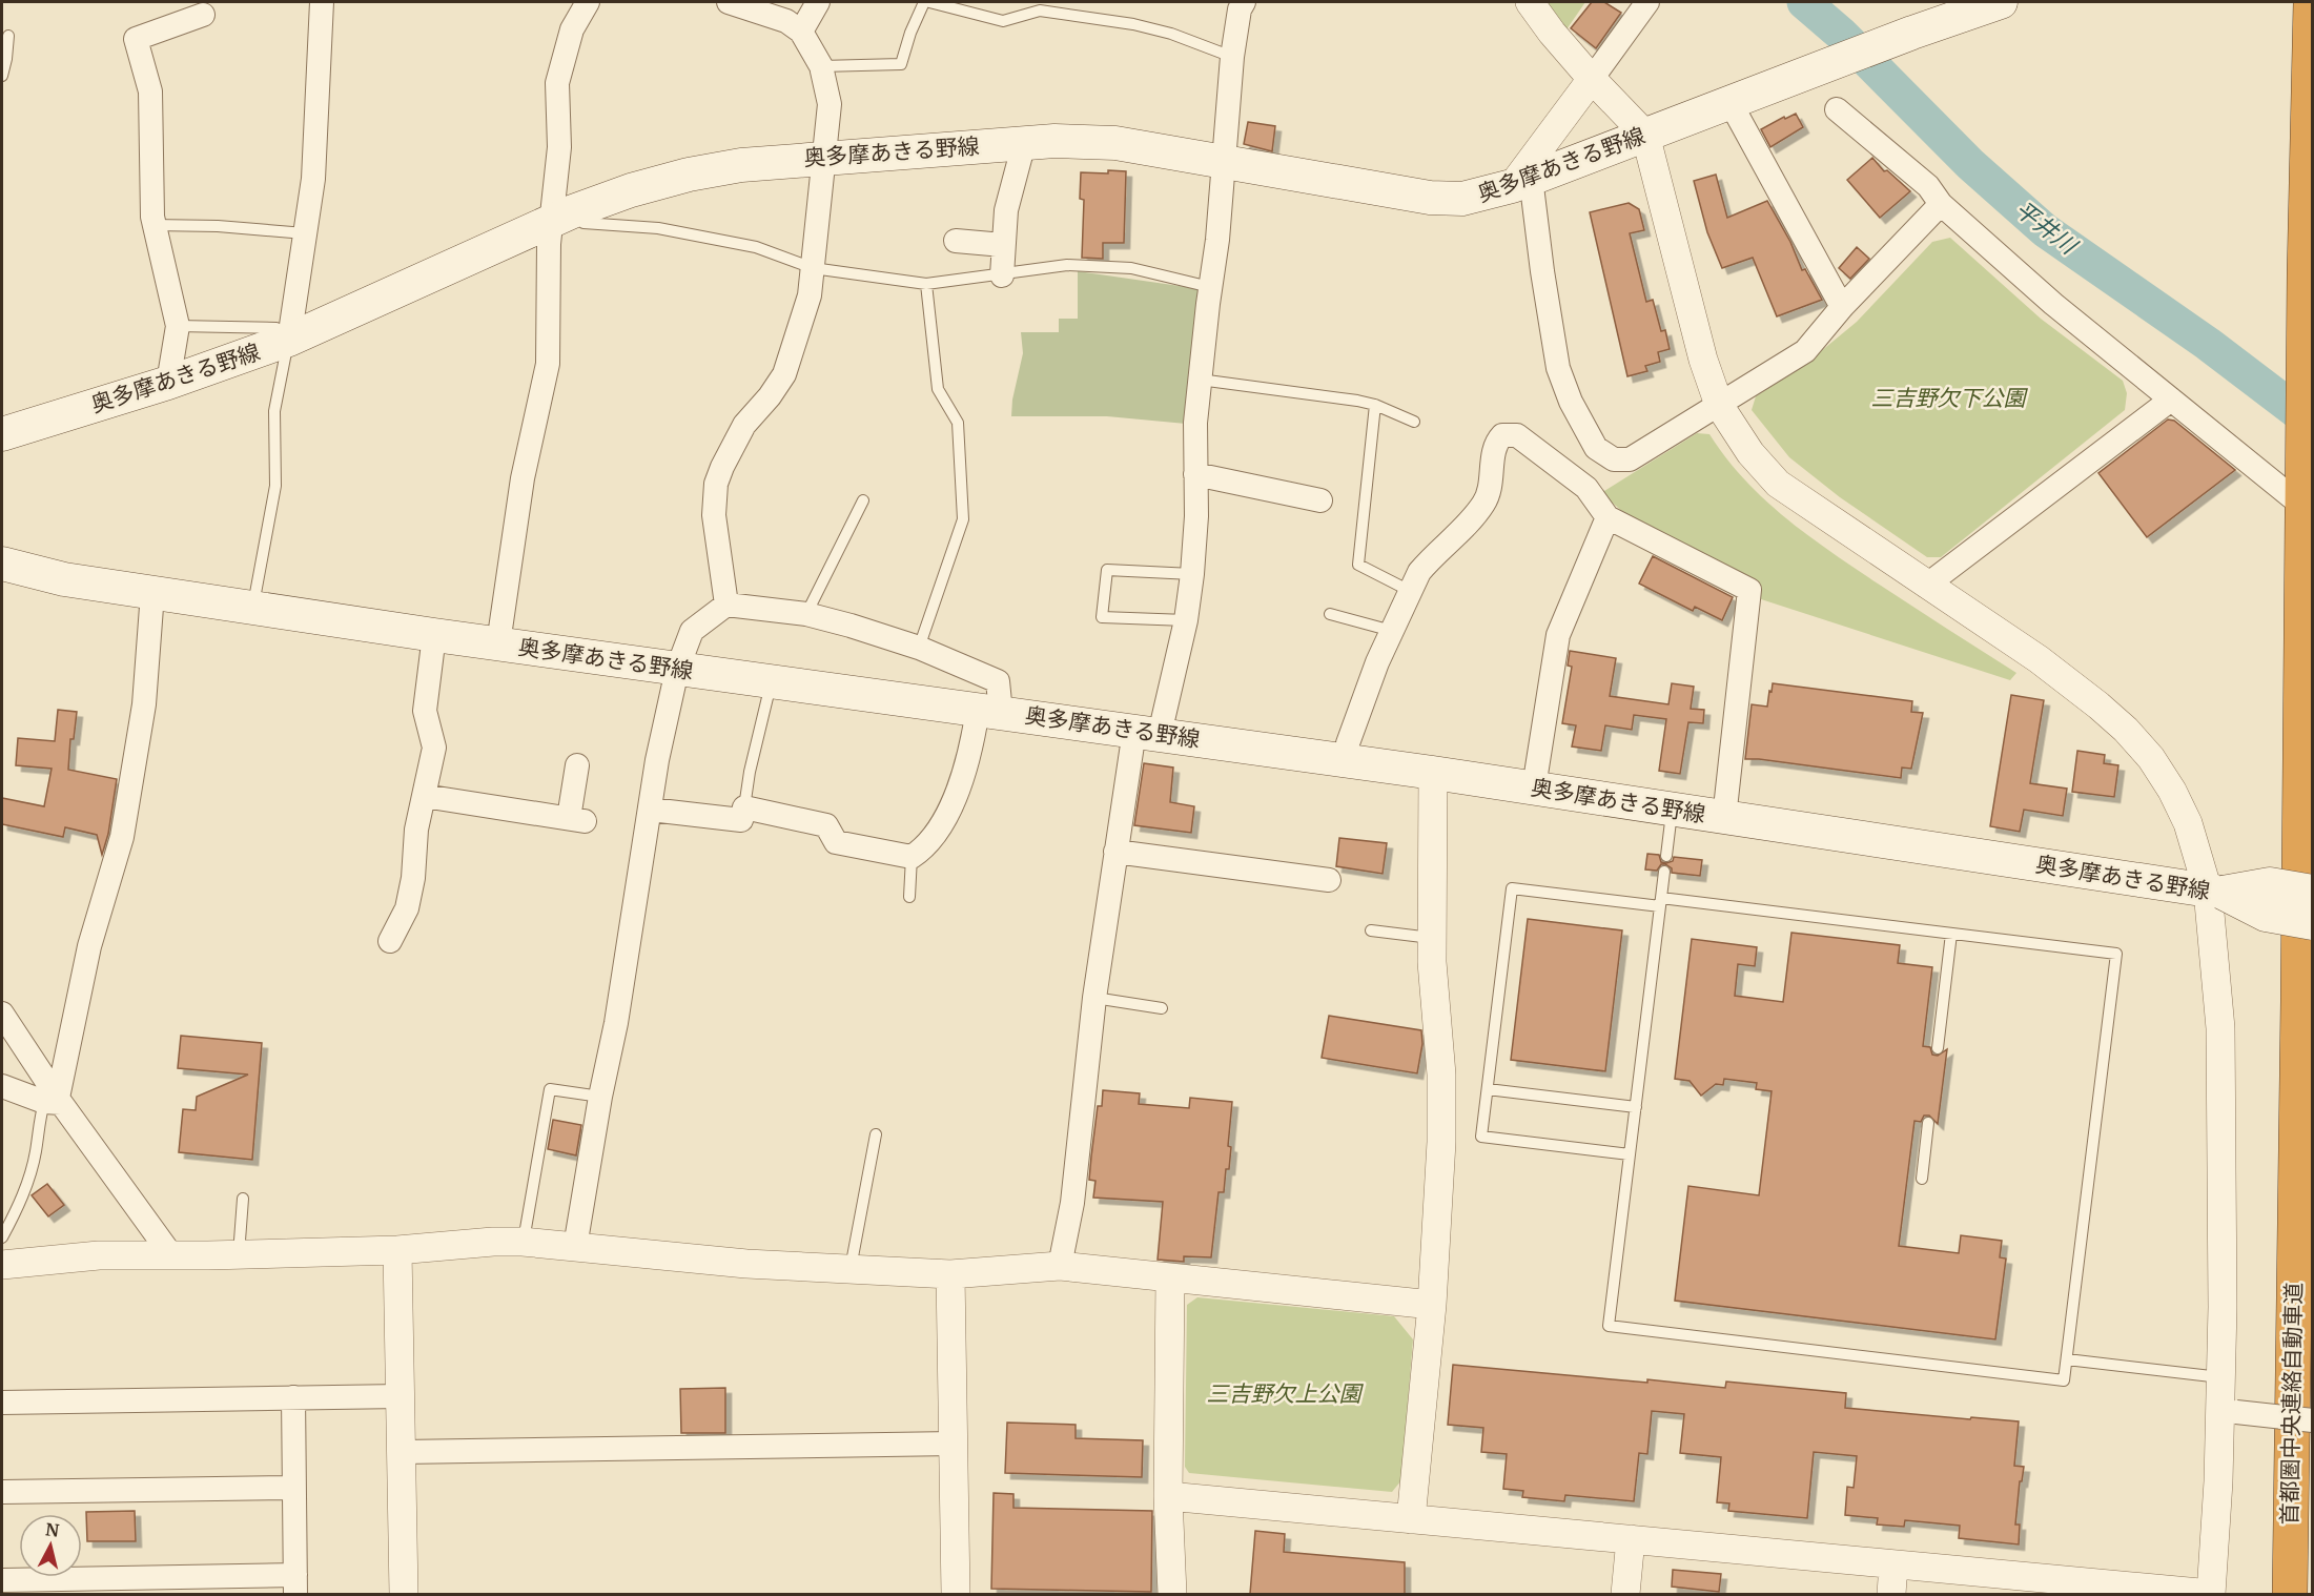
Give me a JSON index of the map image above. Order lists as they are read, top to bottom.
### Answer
{
  "streets": {
    "highway": ["首都圏中央連絡自動車道"],
    "main road": ["奥多摩あきる野線"]
  },
  "water": ["平井川"],
  "parks": ["三吉野欠下公園", "三吉野欠上公園"],
  "north": "top"
}
